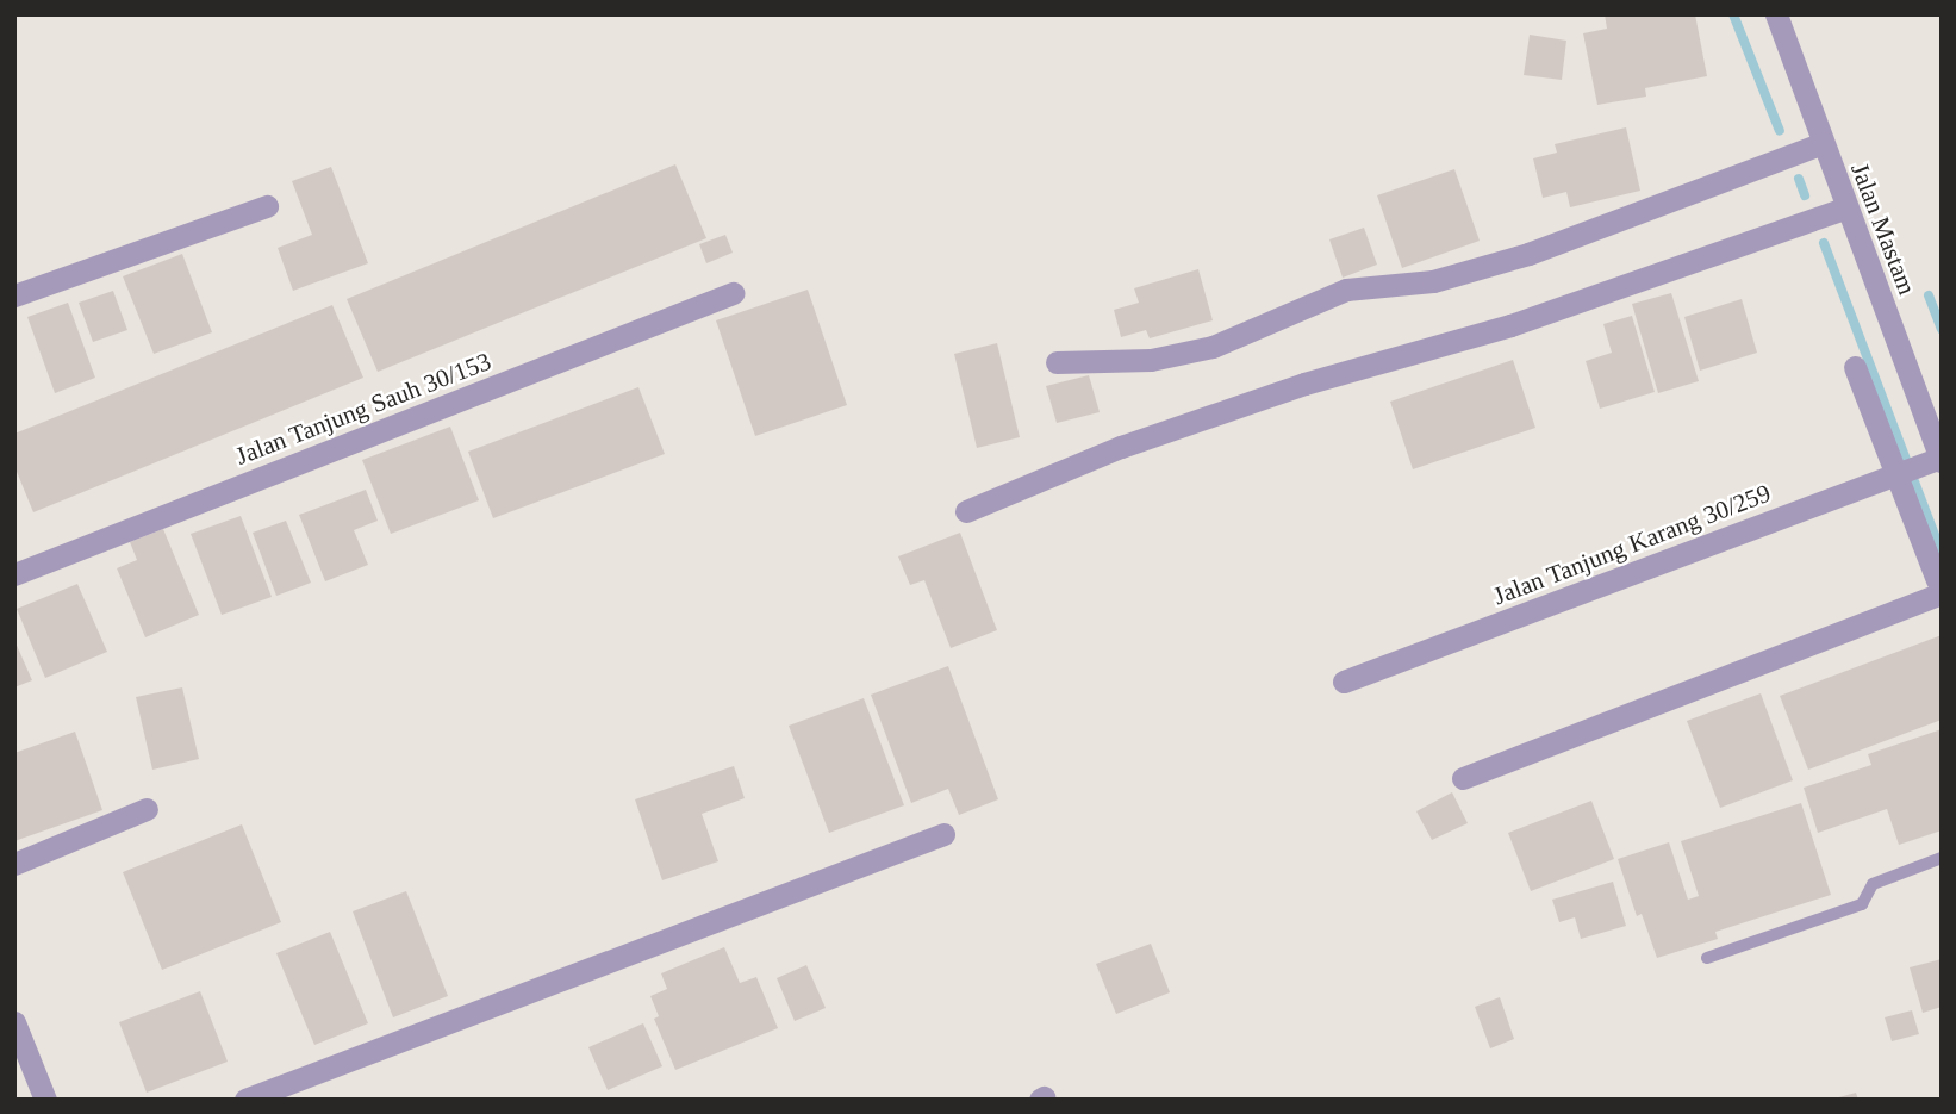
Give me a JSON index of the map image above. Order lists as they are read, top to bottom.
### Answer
{
  "streets": {
    "street": ["Jalan Mastam", "Jalan Tanjung Sauh 30/153", "Jalan Tanjung Karang 30/259"]
  },
  "crossings": [
    ["Jalan Mastam", "Jalan Tanjung Karang 30/259"]
  ]
}
